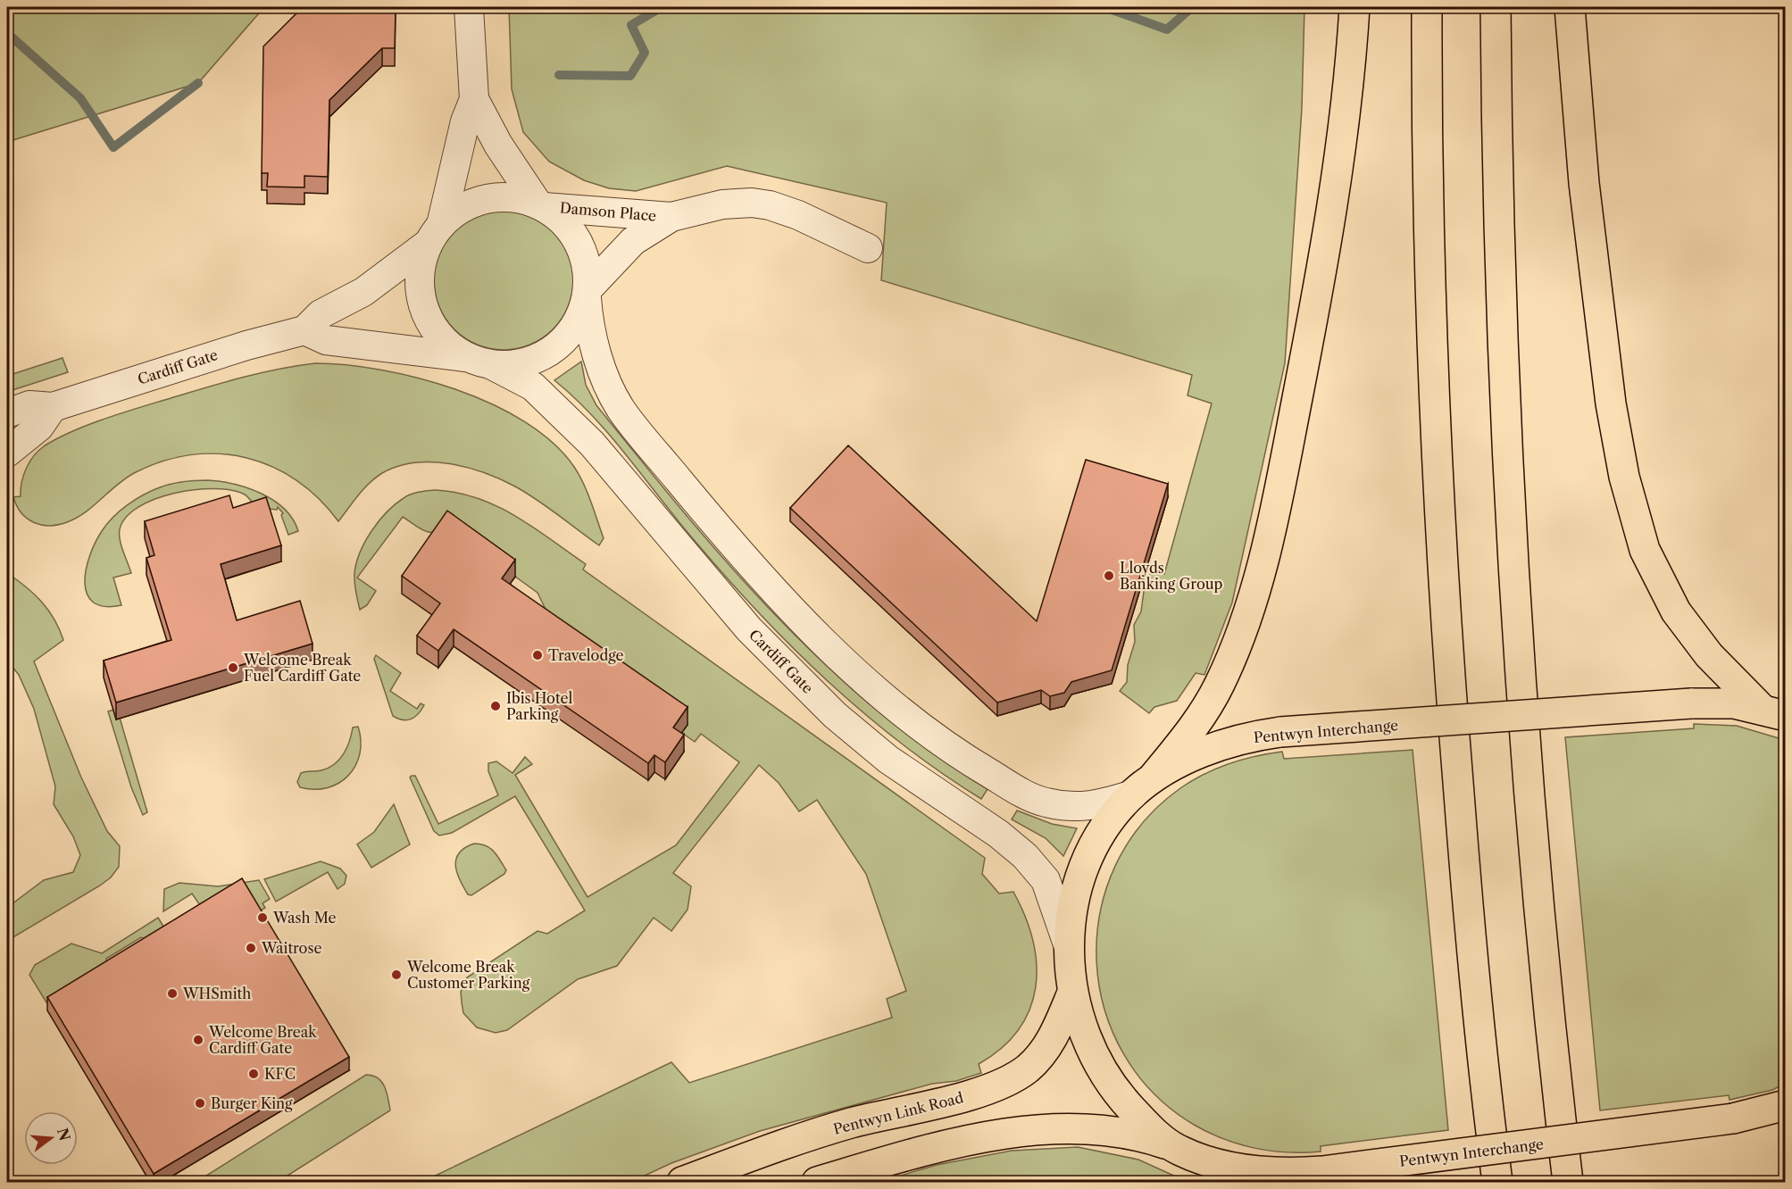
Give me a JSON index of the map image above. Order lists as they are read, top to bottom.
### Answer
{
  "streets": {
    "main road": ["Pentwyn Interchange", "Pentwyn Link Road"],
    "street": ["Damson Place", "Cardiff Gate"]
  },
  "crossings": [
    ["Damson Place", "Cardiff Gate"],
    ["Cardiff Gate", "Pentwyn Interchange"],
    ["Pentwyn Interchange", "Pentwyn Link Road"]
  ],
  "places": [
    "Lloyds Banking Group",
    "Travelodge",
    "Welcome Break Fuel Cardiff Gate",
    "Ibis Hotel Parking",
    "Wash Me",
    "Waitrose",
    "Welcome Break Customer Parking",
    "WHSmith",
    "Welcome Break Cardiff Gate",
    "KFC",
    "Burger King"
  ],
  "north": "right"
}
